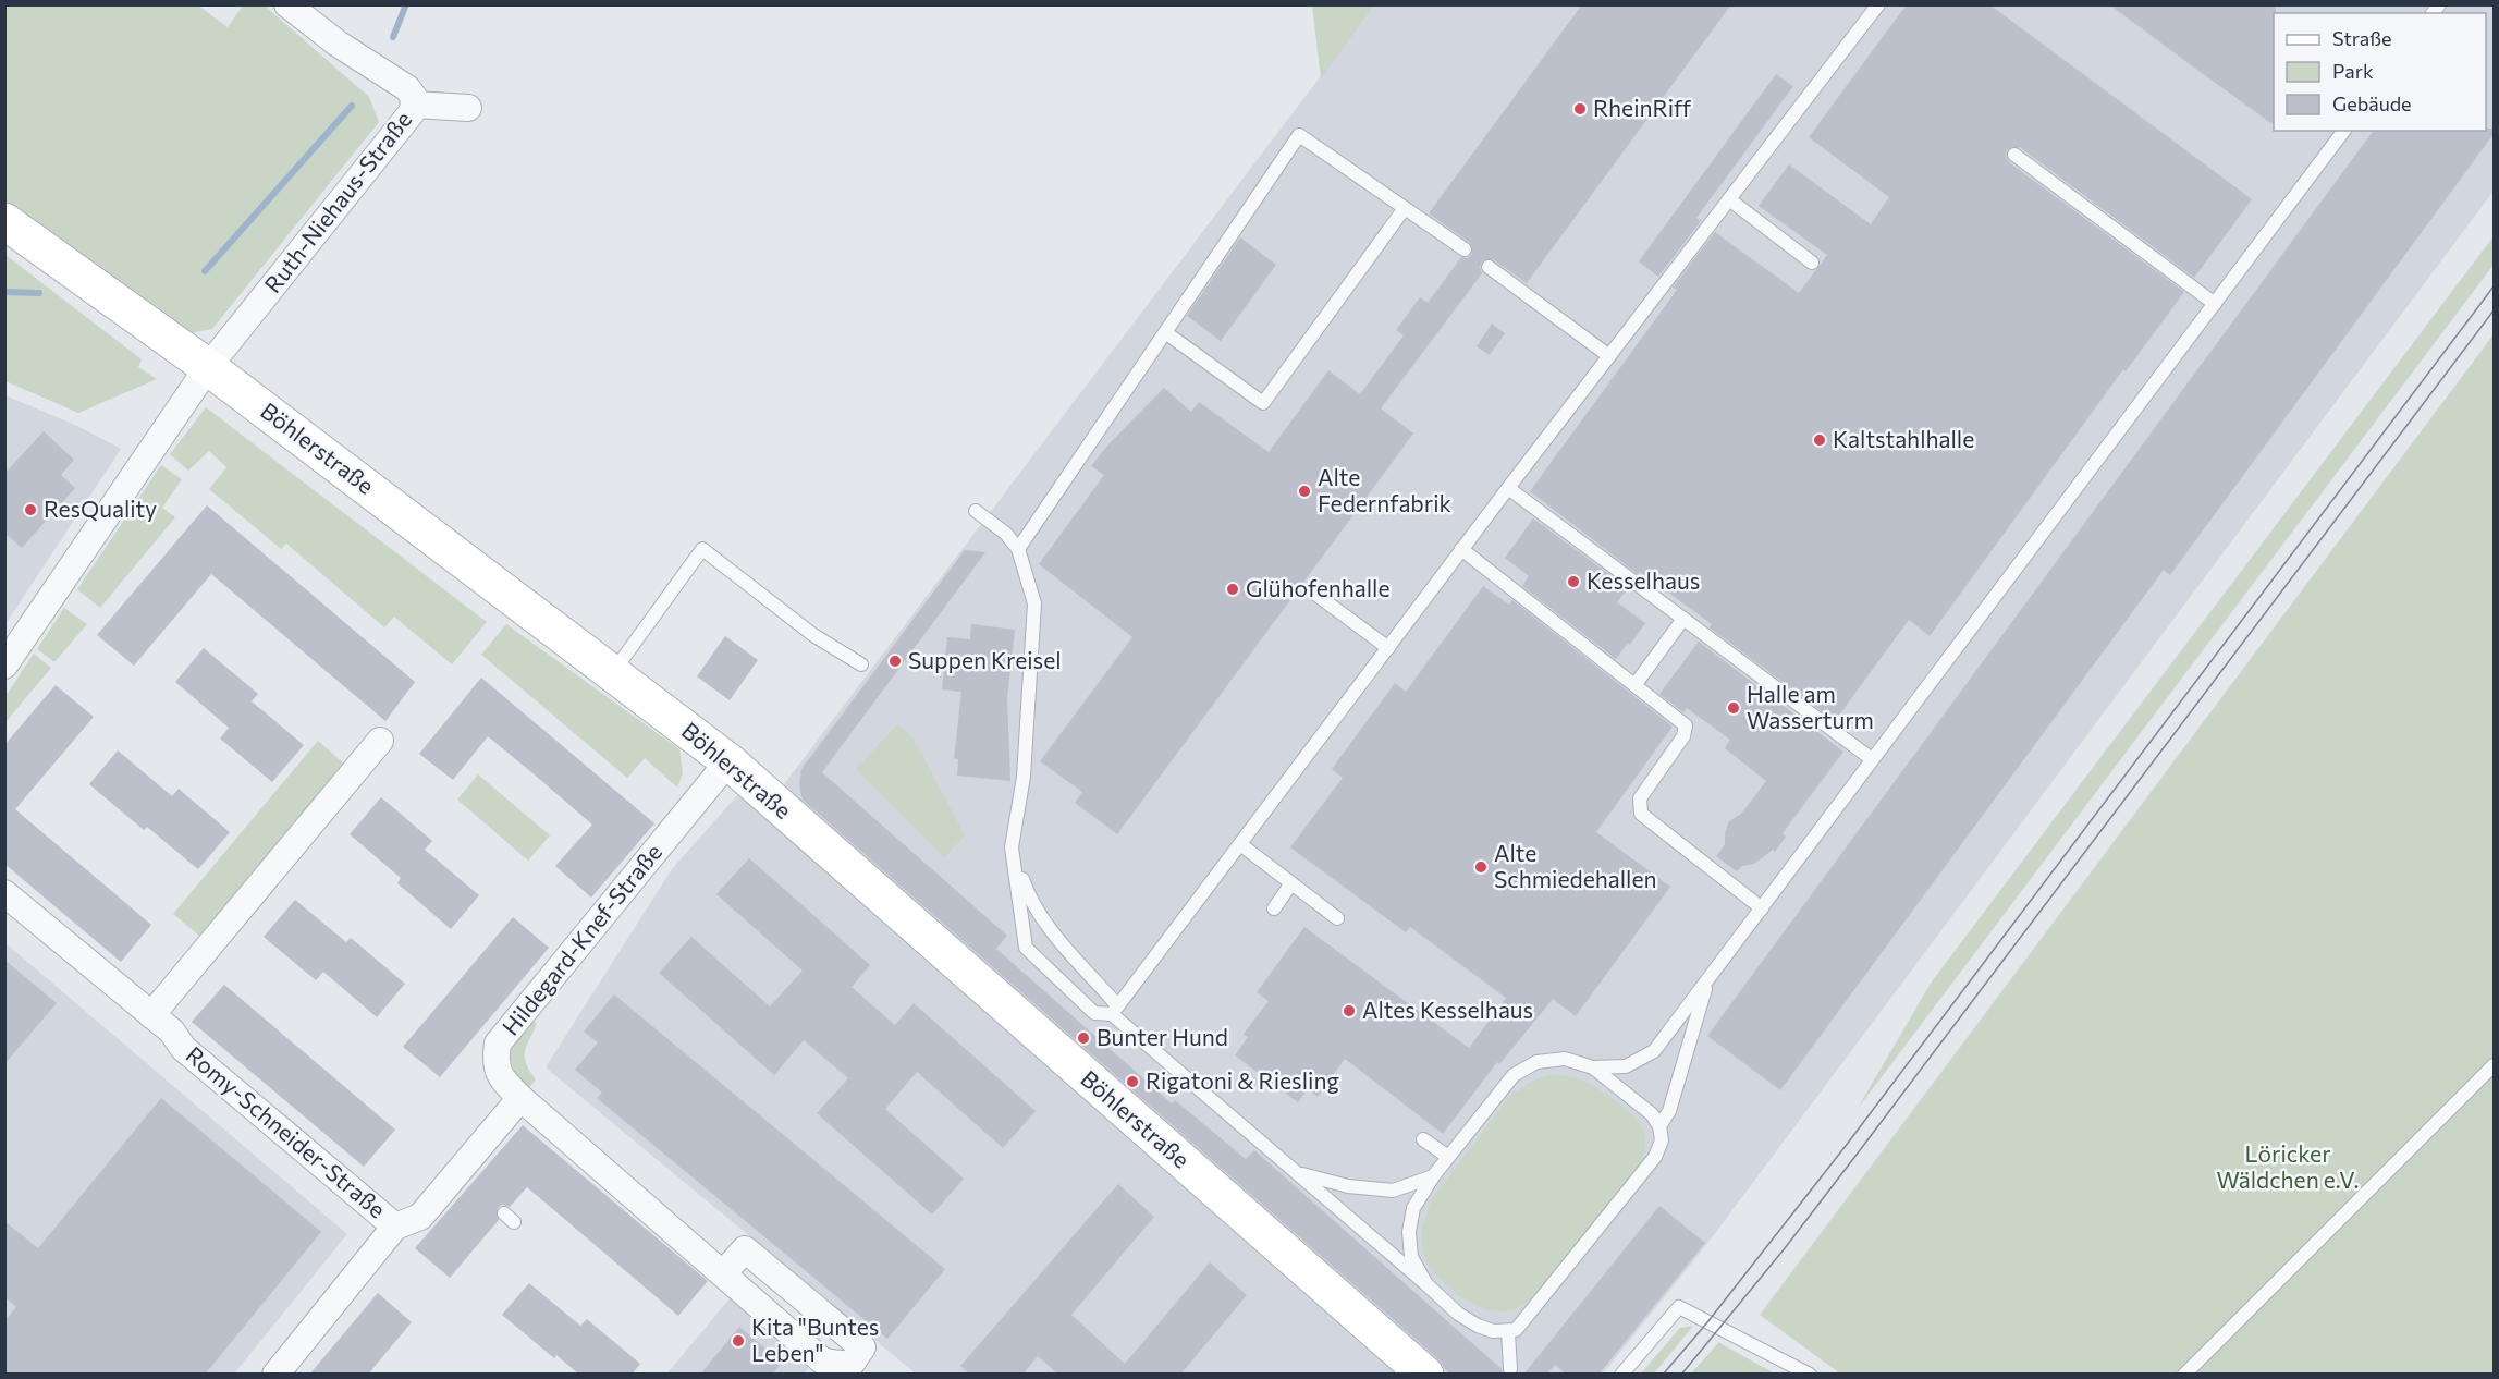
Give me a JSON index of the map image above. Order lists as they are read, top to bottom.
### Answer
{
  "streets": {
    "street": [
      "Ruth-Niehaus-Straße",
      "Böhlerstraße",
      "Hildegard-Knef-Straße",
      "Romy-Schneider-Straße"
    ]
  },
  "crossings": [
    ["Ruth-Niehaus-Straße", "Böhlerstraße"],
    ["Böhlerstraße", "Hildegard-Knef-Straße"]
  ],
  "parks": ["Löricker Wäldchen e.V."],
  "places": [
    "RheinRiff",
    "Kaltstahlhalle",
    "Alte Federnfabrik",
    "ResQuality",
    "Kesselhaus",
    "Glühofenhalle",
    "Suppen Kreisel",
    "Halle am Wasserturm",
    "Alte Schmiedehallen",
    "Altes Kesselhaus",
    "Bunter Hund",
    "Rigatoni & Riesling",
    "Kita \"Buntes Leben\""
  ],
  "legend": ["Straße", "Park", "Gebäude"]
}
